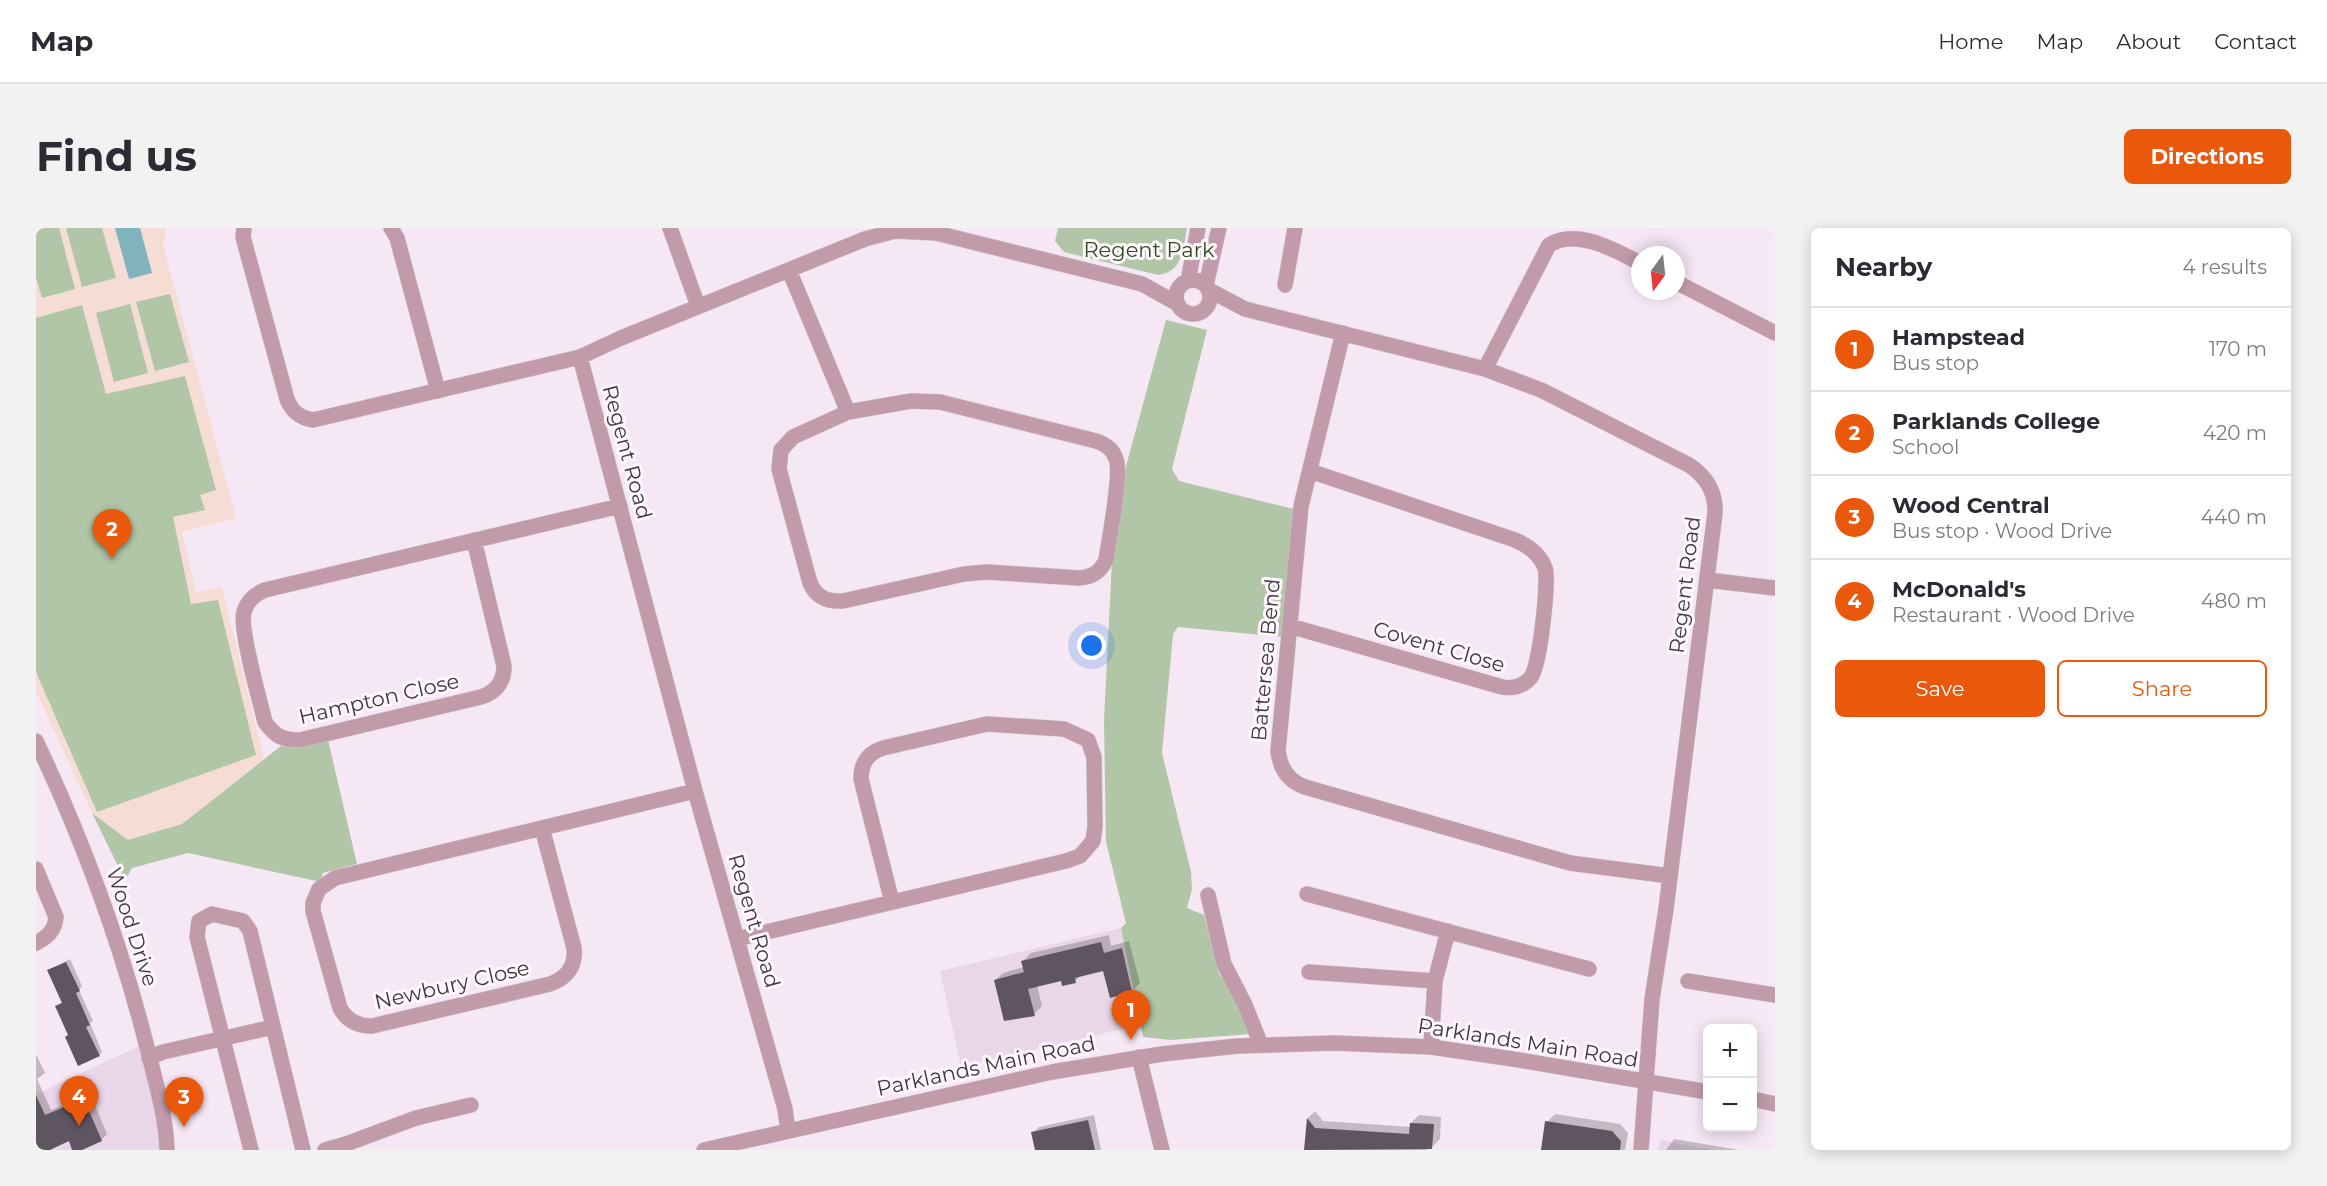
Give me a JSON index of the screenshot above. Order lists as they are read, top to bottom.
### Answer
{
  "streets": {
    "street": [
      "Regent Road",
      "Covent Close",
      "Battersea Bend",
      "Hampton Close",
      "Wood Drive",
      "Newbury Close",
      "Parklands Main Road"
    ]
  },
  "crossings": [
    ["Regent Road", "Battersea Bend"],
    ["Regent Road", "Hampton Close"],
    ["Regent Road", "Newbury Close"],
    ["Regent Road", "Parklands Main Road"],
    ["Covent Close", "Battersea Bend"]
  ],
  "parks": ["Regent Park"],
  "north": "bottom",
  "page": {
    "header": "Map",
    "nav": [
      "Home",
      "Map",
      "About",
      "Contact"
    ],
    "buttons": [
      "Directions",
      ["Save", "Share"]
    ],
    "title": "Find us",
    "heading": ["Nearby", "4 results"],
    "list": [
      {
        "mark": "1",
        "name": "Hampstead",
        "note": "Bus stop",
        "value": "170 m"
      },
      {
        "mark": "2",
        "name": "Parklands College",
        "note": "School",
        "value": "420 m"
      },
      {
        "mark": "3",
        "name": "Wood Central",
        "note": "Bus stop · Wood Drive",
        "value": "440 m"
      },
      {
        "mark": "4",
        "name": "McDonald's",
        "note": "Restaurant · Wood Drive",
        "value": "480 m"
      }
    ],
    "pins": [
      "2",
      "1",
      "4",
      "3"
    ],
    "map_buttons": ["+", "−"]
  }
}
